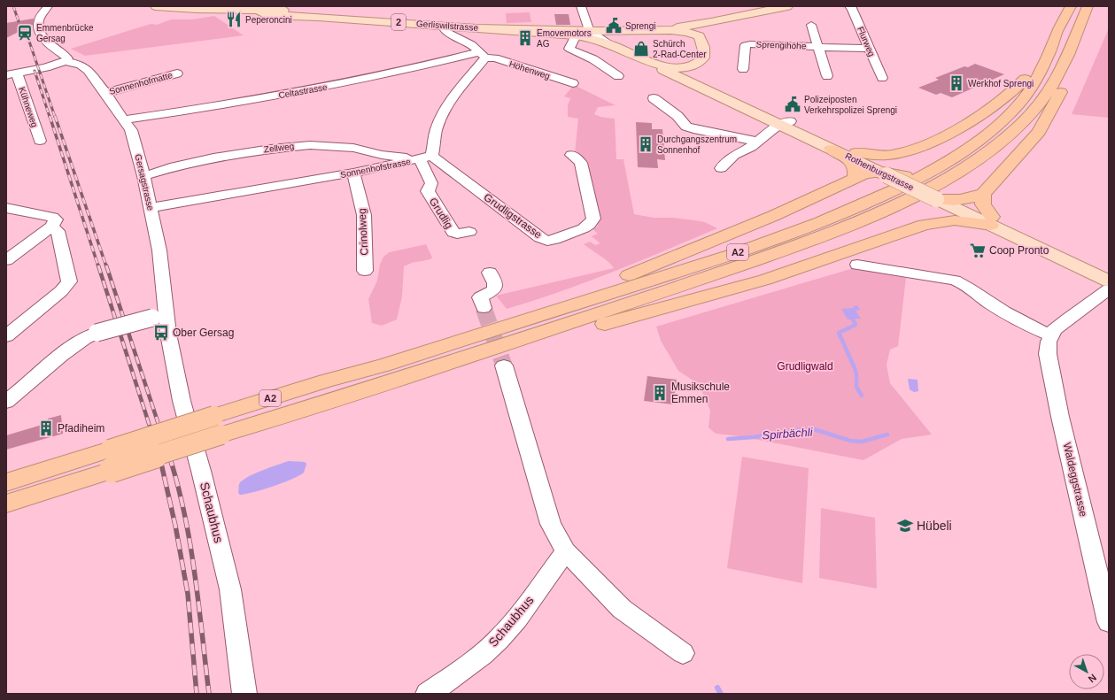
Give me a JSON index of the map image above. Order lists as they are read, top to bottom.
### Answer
{
  "streets": {
    "highway": ["A2"],
    "main road": ["2", "Gerliswilstrasse", "Rothenburgstrasse"],
    "street": [
      "Flurweg",
      "Sprengihöhe",
      "Höhenweg",
      "Sonnenhofmatte",
      "Celtastrasse",
      "Kühneweg",
      "Zellweg",
      "Sonnenhofstrasse",
      "Gersagstrasse",
      "Grudlig",
      "Grudligstrasse",
      "Crinolweg",
      "Waldeggstrasse",
      "Schaubhus"
    ]
  },
  "crossings": [
    ["2", "Gerliswilstrasse"],
    ["2", "Rothenburgstrasse"],
    ["Flurweg", "Sprengihöhe"],
    ["Höhenweg", "Celtastrasse"],
    ["Sonnenhofmatte", "Gersagstrasse"],
    ["Celtastrasse", "Gersagstrasse"],
    ["Zellweg", "Sonnenhofstrasse"],
    ["Zellweg", "Gersagstrasse"],
    ["Zellweg", "Grudlig"],
    ["Zellweg", "Grudligstrasse"],
    ["Sonnenhofstrasse", "Gersagstrasse"],
    ["Sonnenhofstrasse", "Grudlig"],
    ["Sonnenhofstrasse", "Grudligstrasse"],
    ["Sonnenhofstrasse", "Crinolweg"],
    ["Gersagstrasse", "Schaubhus"],
    ["Grudlig", "Grudligstrasse"]
  ],
  "water": ["Spirbächli"],
  "parks": ["Grudligwald"],
  "places": {
    "restaurant": ["Peperoncini"],
    "public building": ["Sprengi", "Polizeiposten Verkehrspolizei Sprengi"],
    "station": ["Emmenbrücke Gersag"],
    "building": [
      "Emovemotors AG",
      "Werkhof Sprengi",
      "Durchgangszentrum Sonnenhof",
      "Musikschule Emmen",
      "Pfadiheim"
    ],
    "shop": ["Schürch 2-Rad-Center"],
    "supermarket": ["Coop Pronto"],
    "bus stop": ["Ober Gersag"],
    "school or university": ["Hübeli"]
  },
  "north": "bottom right"
}
